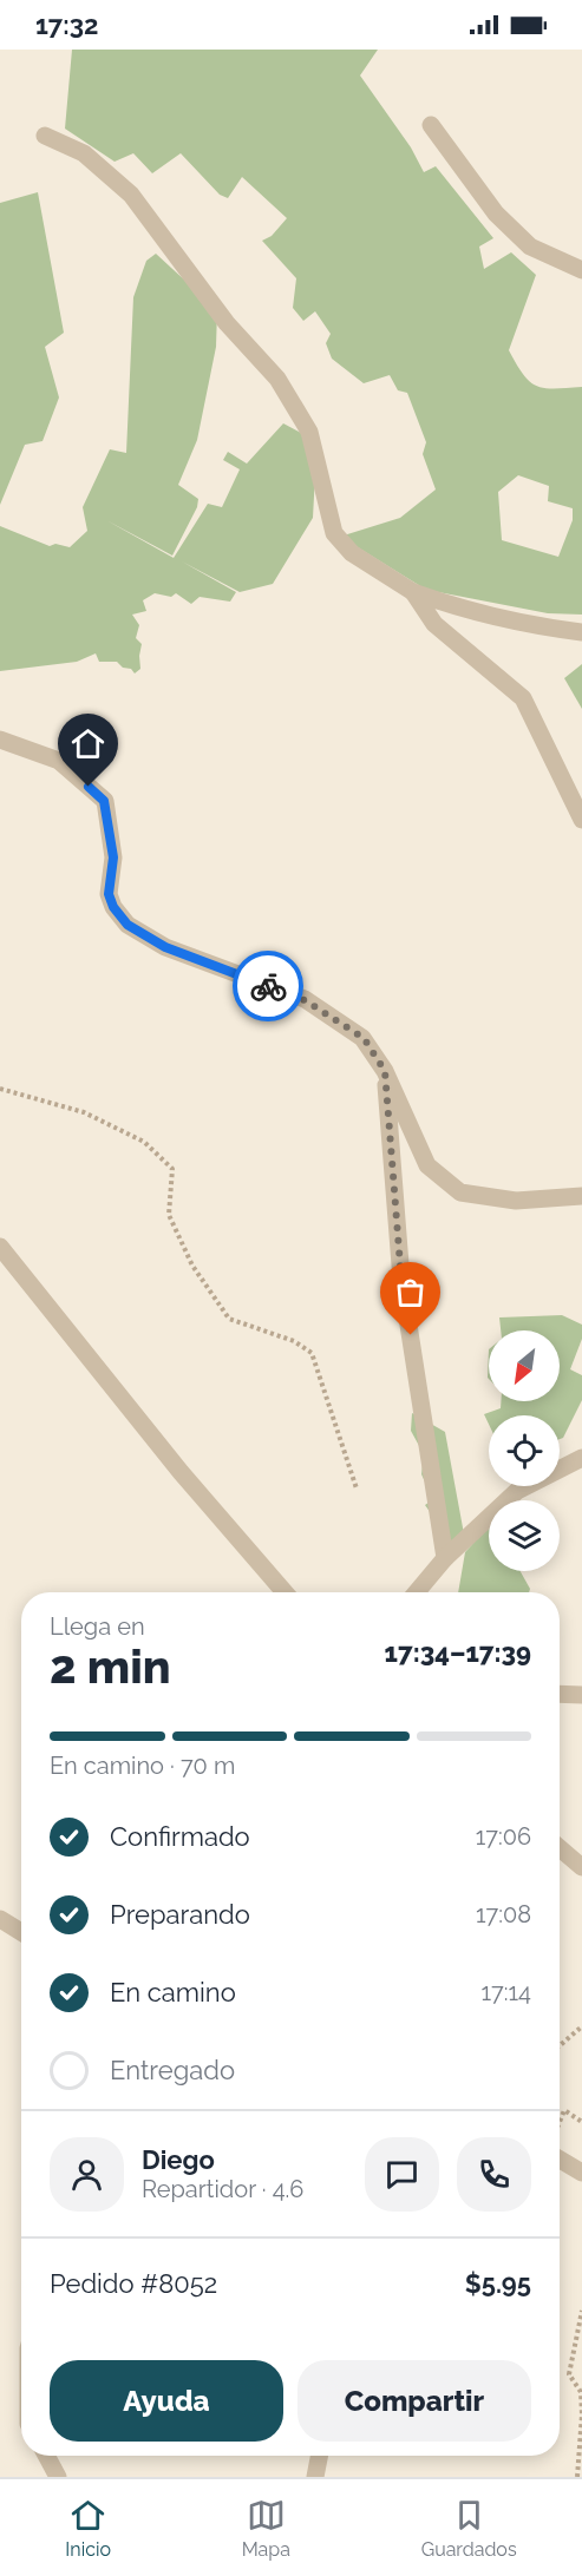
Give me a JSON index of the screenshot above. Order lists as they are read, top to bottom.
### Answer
{
  "north": "bottom left",
  "page": {
    "status": "17:32",
    "heading": ["2 min", "Llega en", "17:34–17:39"],
    "panel": [
      "Diego",
      "Repartidor · 4.6",
      "Pedido #8052",
      "$5.95"
    ],
    "bar": "En camino · 70 m",
    "list": [
      ["Confirmado", "17:06"],
      ["Preparando", "17:08"],
      ["En camino", "17:14"],
      "Entregado"
    ],
    "buttons": ["Ayuda", "Compartir"],
    "tabs": ["Inicio", "Mapa", "Guardados"]
  }
}
